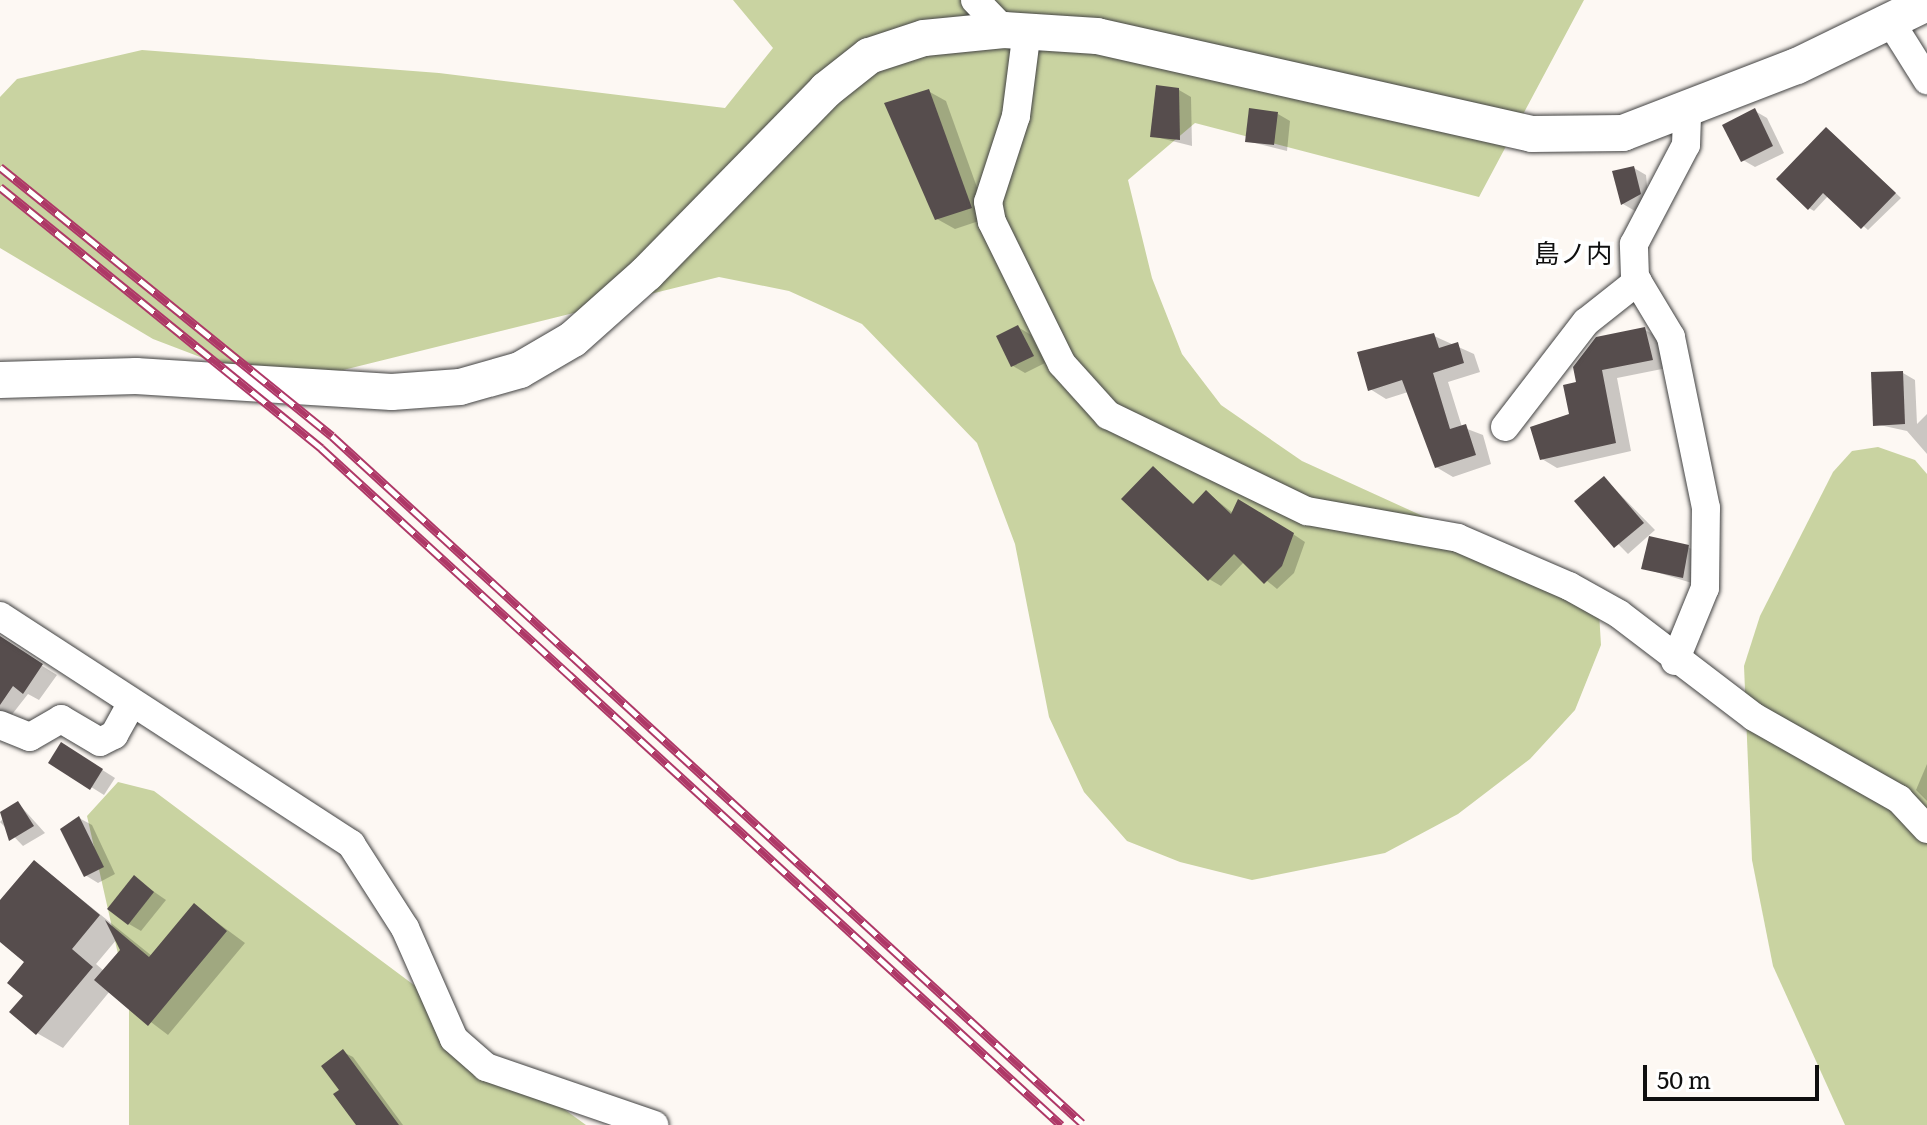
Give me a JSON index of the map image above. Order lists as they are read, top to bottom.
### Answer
{
  "districts": ["島ノ内"],
  "scale_bar": "50 m"
}
